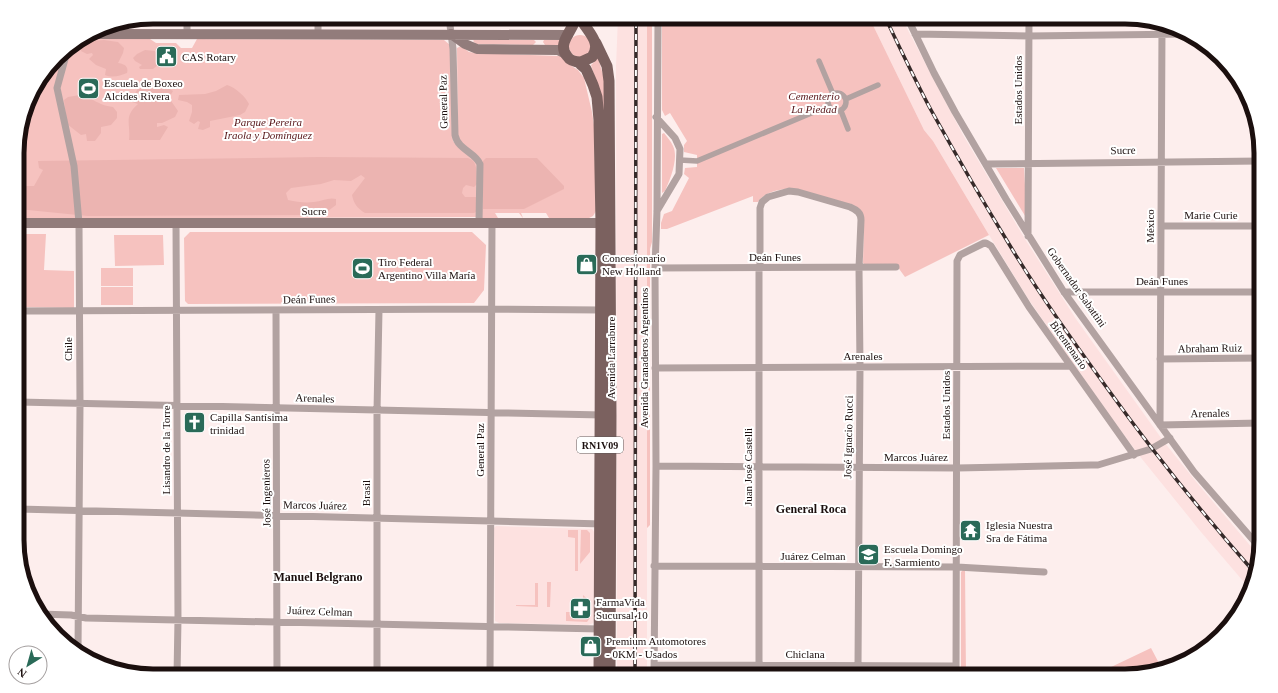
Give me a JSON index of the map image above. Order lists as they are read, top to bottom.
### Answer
{
  "streets": {
    "main road": ["Sucre", "Avenida Larrabure", "RN1V09"],
    "street": [
      "Estados Unidos",
      "General Paz",
      "Marie Curie",
      "México",
      "Deán Funes",
      "Gobernador Sabattini",
      "Bicentenario",
      "Abraham Ruiz",
      "Chile",
      "Arenales",
      "Avenida Granaderos Argentinos",
      "José Ignacio Rucci",
      "Lisandro de la Torre",
      "Marcos Juárez",
      "Juan José Castelli",
      "José Ingenieros",
      "Brasil",
      "Juárez Celman",
      "Chiclana"
    ]
  },
  "crossings": [
    ["Estados Unidos", "Sucre"],
    ["Estados Unidos", "Gobernador Sabattini"],
    ["Estados Unidos", "Bicentenario"],
    ["Estados Unidos", "Arenales"],
    ["Estados Unidos", "Marcos Juárez"],
    ["Estados Unidos", "Juárez Celman"],
    ["Estados Unidos", "Chiclana"],
    ["General Paz", "Sucre"],
    ["General Paz", "Deán Funes"],
    ["General Paz", "Arenales"],
    ["General Paz", "Marcos Juárez"],
    ["General Paz", "Juárez Celman"],
    ["Sucre", "México"],
    ["Sucre", "Gobernador Sabattini"],
    ["Sucre", "Chile"],
    ["Sucre", "Avenida Larrabure"],
    ["Sucre", "Lisandro de la Torre"],
    ["Marie Curie", "México"],
    ["México", "Deán Funes"],
    ["México", "Gobernador Sabattini"],
    ["México", "Abraham Ruiz"],
    ["México", "Arenales"],
    ["Deán Funes", "Gobernador Sabattini"],
    ["Deán Funes", "Chile"],
    ["Deán Funes", "Avenida Larrabure"],
    ["Deán Funes", "Avenida Granaderos Argentinos"],
    ["Deán Funes", "José Ignacio Rucci"],
    ["Deán Funes", "Lisandro de la Torre"],
    ["Deán Funes", "Juan José Castelli"],
    ["Deán Funes", "José Ingenieros"],
    ["Deán Funes", "Brasil"],
    ["Gobernador Sabattini", "Arenales"],
    ["Gobernador Sabattini", "Marcos Juárez"],
    ["Bicentenario", "Arenales"],
    ["Bicentenario", "Marcos Juárez"],
    ["Chile", "Arenales"],
    ["Chile", "Marcos Juárez"],
    ["Chile", "Juárez Celman"],
    ["Arenales", "Avenida Larrabure"],
    ["Arenales", "Avenida Granaderos Argentinos"],
    ["Arenales", "José Ignacio Rucci"],
    ["Arenales", "Lisandro de la Torre"],
    ["Arenales", "Juan José Castelli"],
    ["Arenales", "José Ingenieros"],
    ["Arenales", "Brasil"],
    ["Avenida Larrabure", "RN1V09"],
    ["Avenida Larrabure", "Marcos Juárez"],
    ["Avenida Larrabure", "Juárez Celman"],
    ["Avenida Granaderos Argentinos", "Marcos Juárez"],
    ["Avenida Granaderos Argentinos", "Juárez Celman"],
    ["Avenida Granaderos Argentinos", "Chiclana"],
    ["José Ignacio Rucci", "Marcos Juárez"],
    ["José Ignacio Rucci", "Juan José Castelli"],
    ["José Ignacio Rucci", "Juárez Celman"],
    ["José Ignacio Rucci", "Chiclana"],
    ["Lisandro de la Torre", "Marcos Juárez"],
    ["Lisandro de la Torre", "Juárez Celman"],
    ["Marcos Juárez", "Juan José Castelli"],
    ["Marcos Juárez", "José Ingenieros"],
    ["Marcos Juárez", "Brasil"],
    ["Juan José Castelli", "Juárez Celman"],
    ["Juan José Castelli", "Chiclana"],
    ["José Ingenieros", "Juárez Celman"],
    ["Brasil", "Juárez Celman"]
  ],
  "districts": ["General Roca", "Manuel Belgrano"],
  "parks": ["Cementerio La Piedad", "Parque Pereira Iraola y Domínguez"],
  "places": {
    "public building": ["CAS Rotary"],
    "sports": ["Escuela de Boxeo Alcides Rivera", "Tiro Federal Argentino Villa María"],
    "shop": ["Concesionario New Holland", "Premium Automotores - 0KM - Usados"],
    "church": ["Capilla Santísima trinidad"],
    "temple": ["Iglesia Nuestra Sra de Fátima"],
    "school or university": ["Escuela Domingo F. Sarmiento"],
    "pharmacy": ["FarmaVida Sucursal 10"]
  },
  "north": "bottom left"
}
